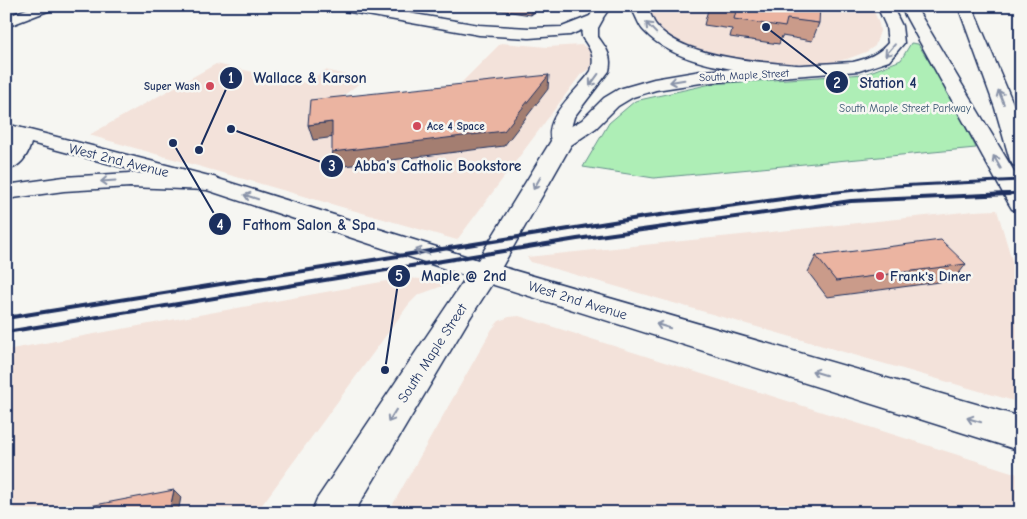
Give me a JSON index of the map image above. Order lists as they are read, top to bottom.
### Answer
{
  "streets": {
    "main road": ["South Maple Street", "West 2nd Avenue"]
  },
  "crossings": [
    ["South Maple Street", "West 2nd Avenue"]
  ],
  "one_way": ["South Maple Street", "West 2nd Avenue"],
  "parks": ["South Maple Street Parkway"],
  "places": [
    "Station 4",
    "Super Wash",
    "Ace 4 Space",
    "Abba's Catholic Bookstore",
    "Fathom Salon & Spa",
    "Wallace & Karson",
    "Frank's Diner",
    "Maple @ 2nd"
  ]
}
